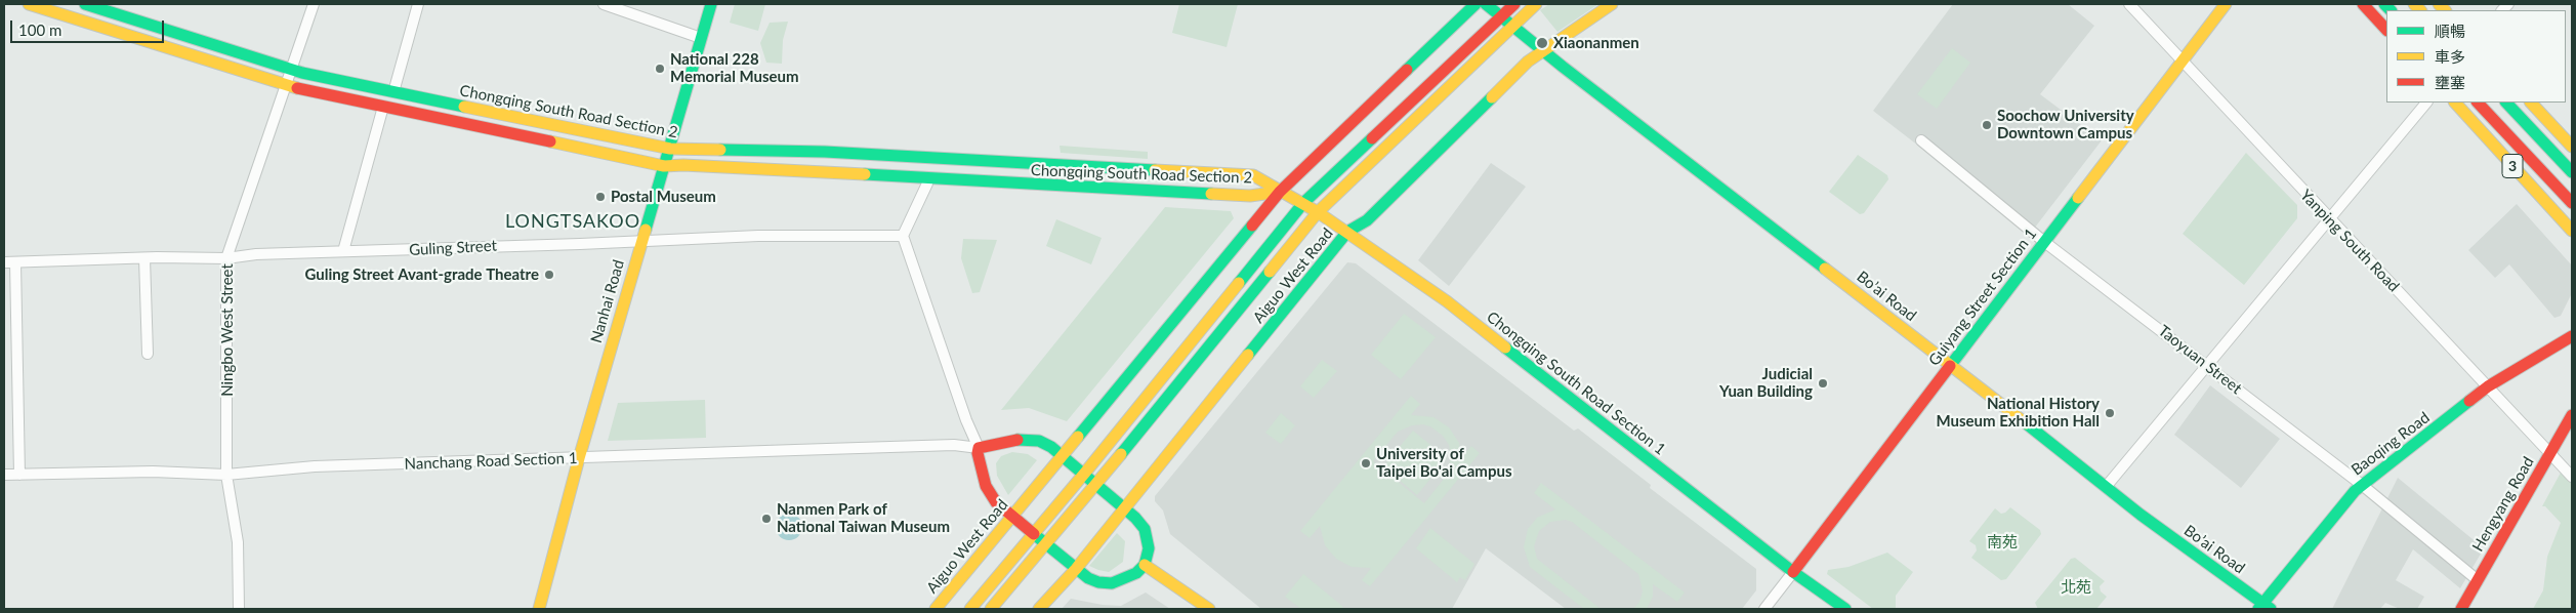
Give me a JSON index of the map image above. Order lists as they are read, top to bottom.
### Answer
{
  "streets": {
    "street": [
      "Chongqing South Road Section 2",
      "3",
      "Yanping South Road",
      "Guling Street",
      "Aiguo West Road",
      "Bo’ai Road",
      "Guiyang Street Section 1",
      "Nanhai Road",
      "Ningbo West Street",
      "Taoyuan Street",
      "Chongqing South Road Section 1",
      "Baoqing Road",
      "Nanchang Road Section 1",
      "Hengyang Road"
    ]
  },
  "crossings": [
    ["Chongqing South Road Section 2", "Aiguo West Road"],
    ["Chongqing South Road Section 2", "Nanhai Road"],
    ["Chongqing South Road Section 2", "Ningbo West Street"],
    ["Chongqing South Road Section 2", "Chongqing South Road Section 1"],
    ["Yanping South Road", "Guiyang Street Section 1"],
    ["Yanping South Road", "Baoqing Road"],
    ["Yanping South Road", "Hengyang Road"],
    ["Guling Street", "Nanhai Road"],
    ["Guling Street", "Ningbo West Street"],
    ["Aiguo West Road", "Bo’ai Road"],
    ["Aiguo West Road", "Chongqing South Road Section 1"],
    ["Bo’ai Road", "Guiyang Street Section 1"],
    ["Bo’ai Road", "Baoqing Road"],
    ["Guiyang Street Section 1", "Taoyuan Street"],
    ["Guiyang Street Section 1", "Chongqing South Road Section 1"],
    ["Nanhai Road", "Nanchang Road Section 1"],
    ["Ningbo West Street", "Nanchang Road Section 1"],
    ["Taoyuan Street", "Baoqing Road"],
    ["Taoyuan Street", "Hengyang Road"]
  ],
  "districts": ["LONGTSAKOO"],
  "parks": ["南苑", "北苑"],
  "places": [
    "Xiaonanmen",
    "National 228 Memorial Museum",
    "Soochow University Downtown Campus",
    "Postal Museum",
    "Guling Street Avant-grade Theatre",
    "Judicial Yuan Building",
    "National History Museum Exhibition Hall",
    "University of Taipei Bo'ai Campus",
    "Nanmen Park of National Taiwan Museum"
  ],
  "legend": ["順暢", "車多", "壅塞"],
  "scale_bar": "100 m"
}
